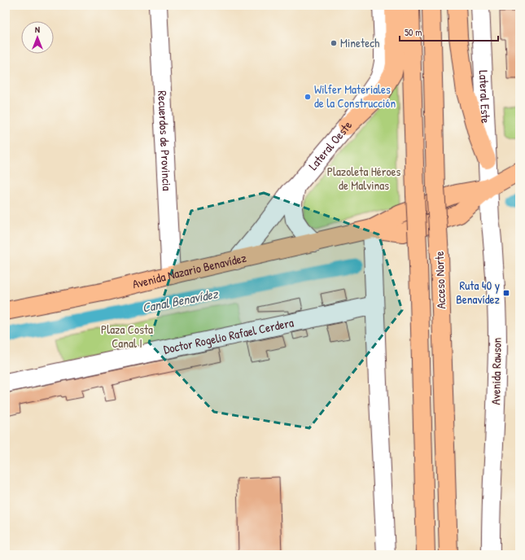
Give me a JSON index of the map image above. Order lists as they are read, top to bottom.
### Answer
{
  "streets": {
    "main road": ["Avenida Nazario Benavídez", "Acceso Norte"],
    "street": [
      "Lateral Este",
      "Recuerdos de Provincia",
      "Lateral Oeste",
      "Doctor Rogelio Rafael Cerdera",
      "Avenida Rawson"
    ]
  },
  "crossings": [
    ["Lateral Este", "Avenida Nazario Benavídez"],
    ["Lateral Este", "Avenida Rawson"],
    ["Recuerdos de Provincia", "Avenida Nazario Benavídez"],
    ["Lateral Oeste", "Avenida Nazario Benavídez"],
    ["Avenida Nazario Benavídez", "Avenida Rawson"]
  ],
  "water": ["Canal Benavídez"],
  "parks": ["Plazoleta Héroes de Malvinas", "Plaza Costa Canal I"],
  "places": {
    "other": ["Minetech", "Wilfer Materiales de la Construcción"],
    "transit": ["Ruta 40 y Benavídez"]
  },
  "scale_bar": "50 m",
  "north": "top"
}
